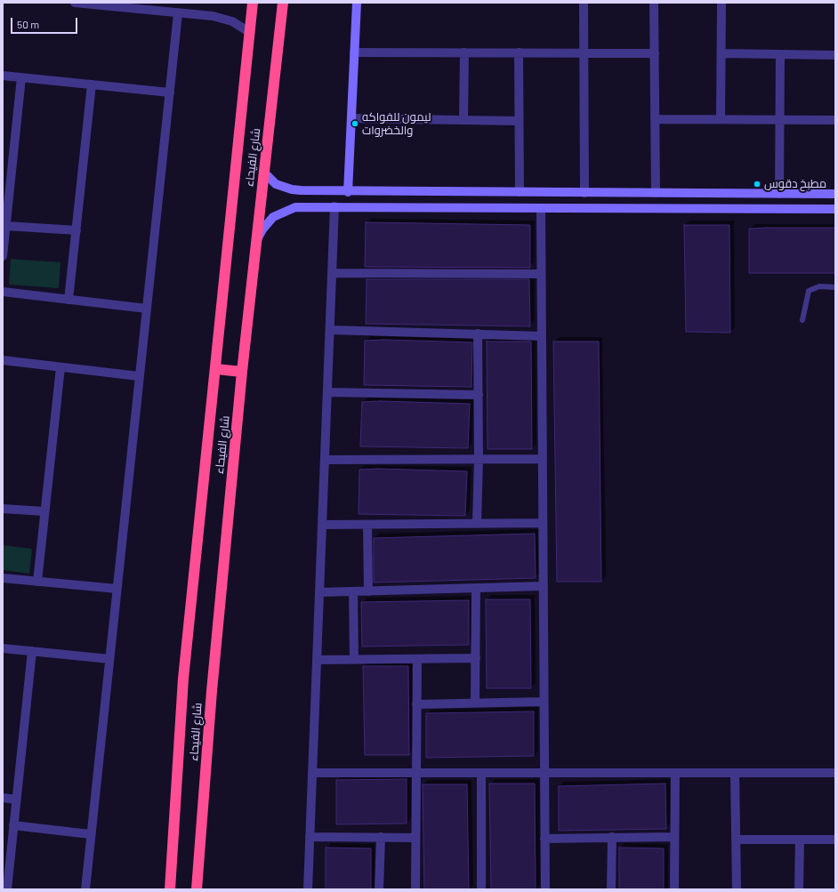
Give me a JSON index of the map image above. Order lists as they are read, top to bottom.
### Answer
{
  "streets": {
    "highway": ["شارع الفيحاء"]
  },
  "places": ["ليمون للفواكه والخضروات", "مطبخ دقوس"],
  "scale_bar": "50 m"
}
